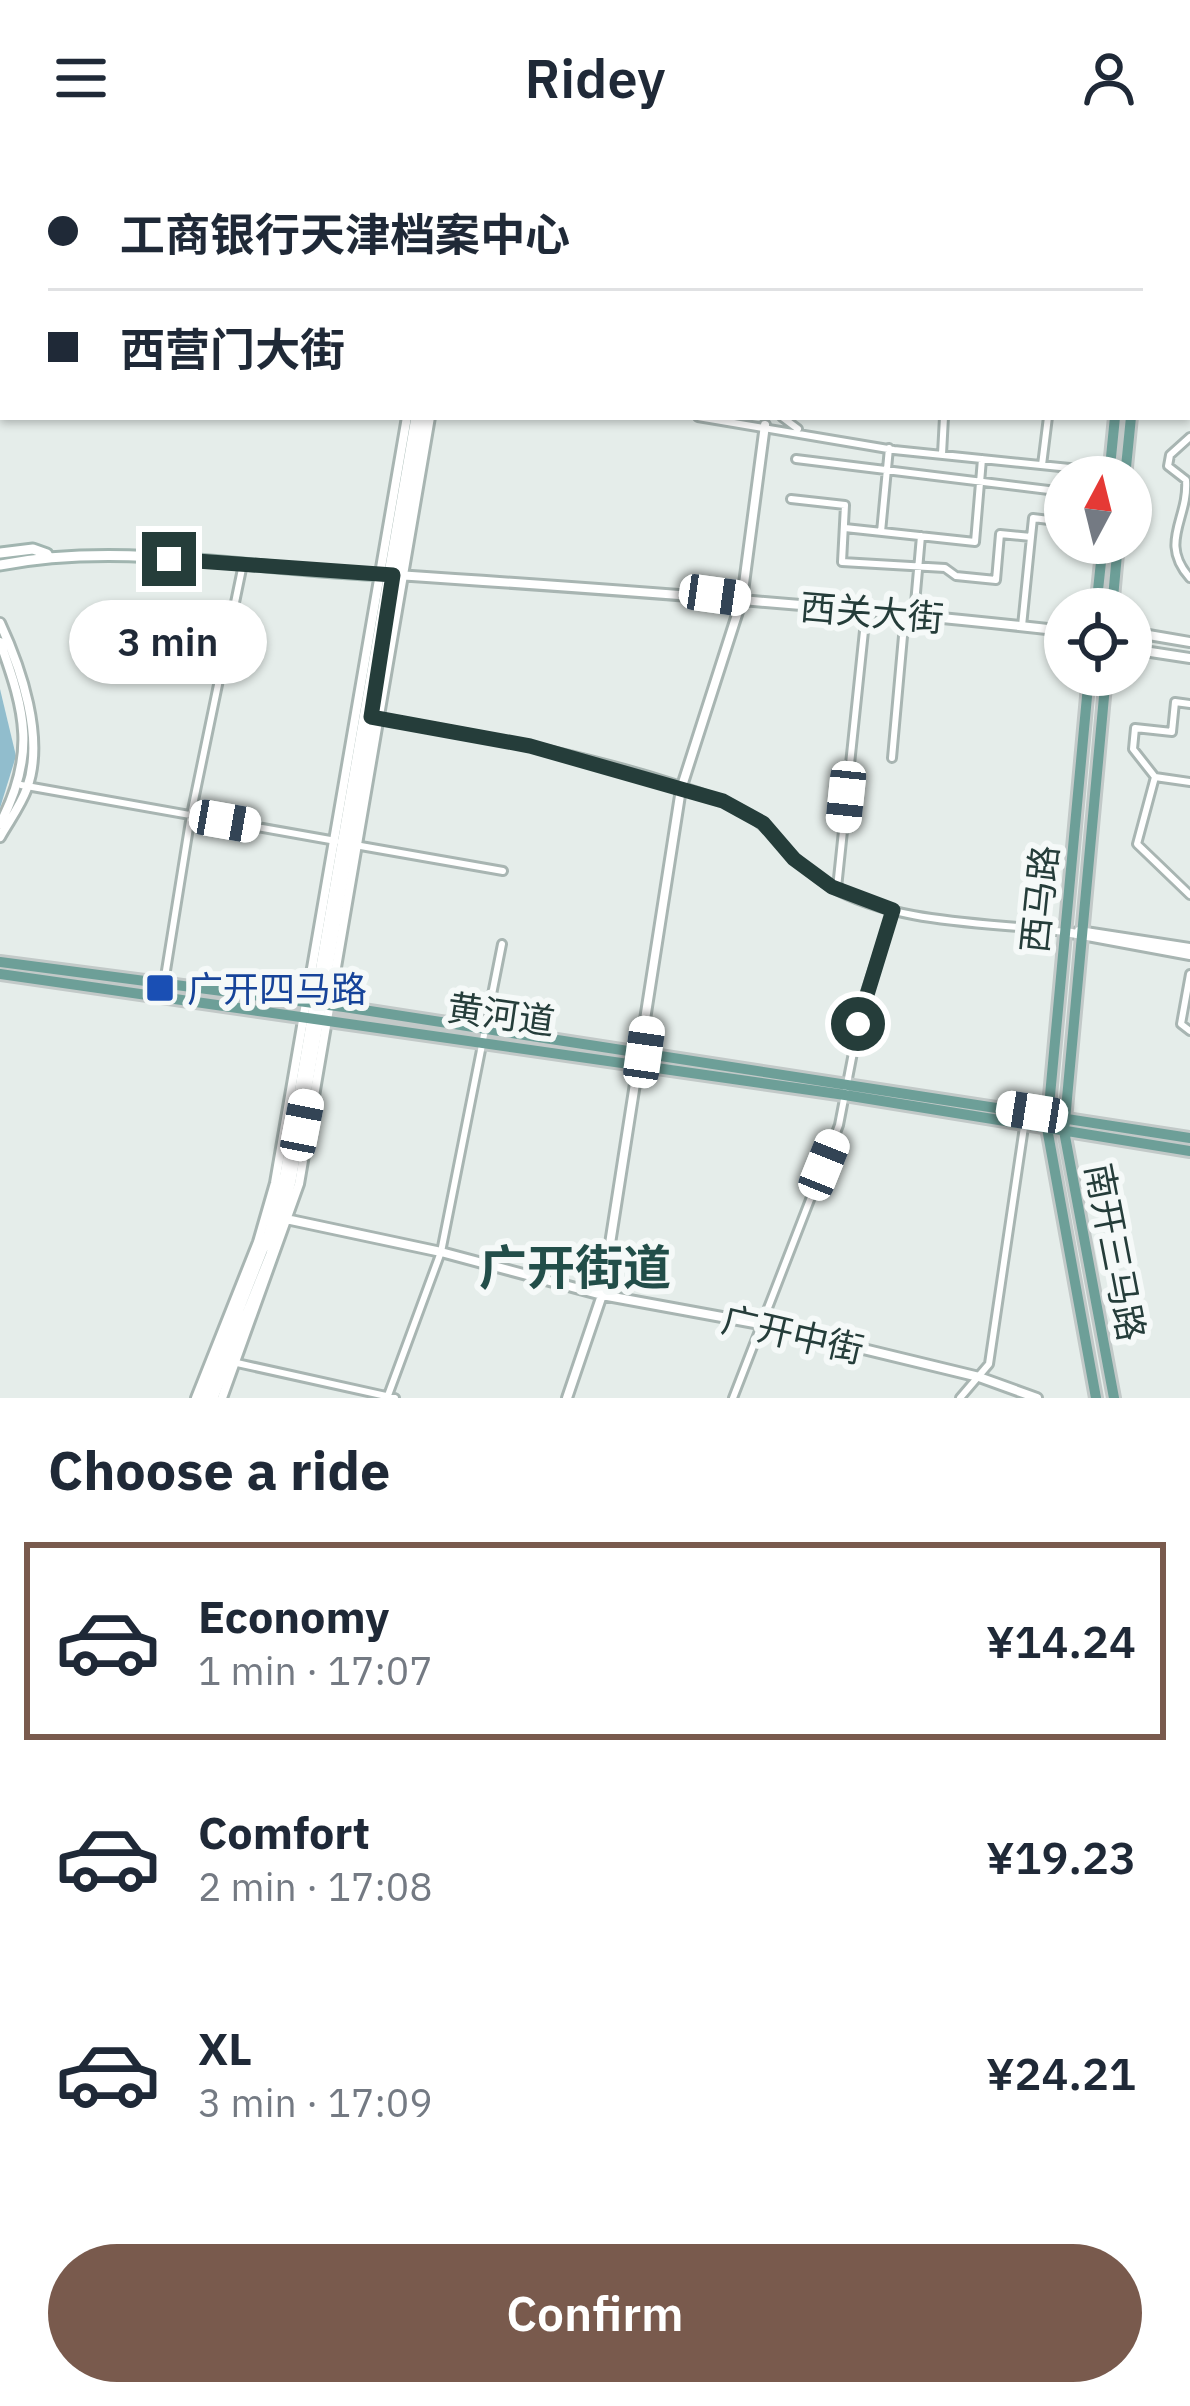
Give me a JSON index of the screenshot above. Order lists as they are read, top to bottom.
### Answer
{
  "streets": {
    "main road": ["西马路", "黄河道", "南开三马路"],
    "street": ["西关大街", "广开中街"]
  },
  "crossings": [
    ["西马路", "黄河道"],
    ["西马路", "南开三马路"],
    ["黄河道", "南开三马路"]
  ],
  "districts": ["广开街道"],
  "places": {
    "transit": ["广开四马路"]
  },
  "north": "top",
  "page": {
    "header": "Ridey",
    "banner": ["工商银行天津档案中心", "西营门大街"],
    "bubble": "3 min",
    "heading": "Choose a ride",
    "list": [
      {
        "name": "Economy",
        "note": "1 min · 17:07",
        "value": "¥14.24"
      },
      {
        "name": "Comfort",
        "note": "2 min · 17:08",
        "value": "¥19.23"
      },
      {
        "name": "XL",
        "note": "3 min · 17:09",
        "value": "¥24.21"
      }
    ],
    "buttons": "Confirm"
  }
}
